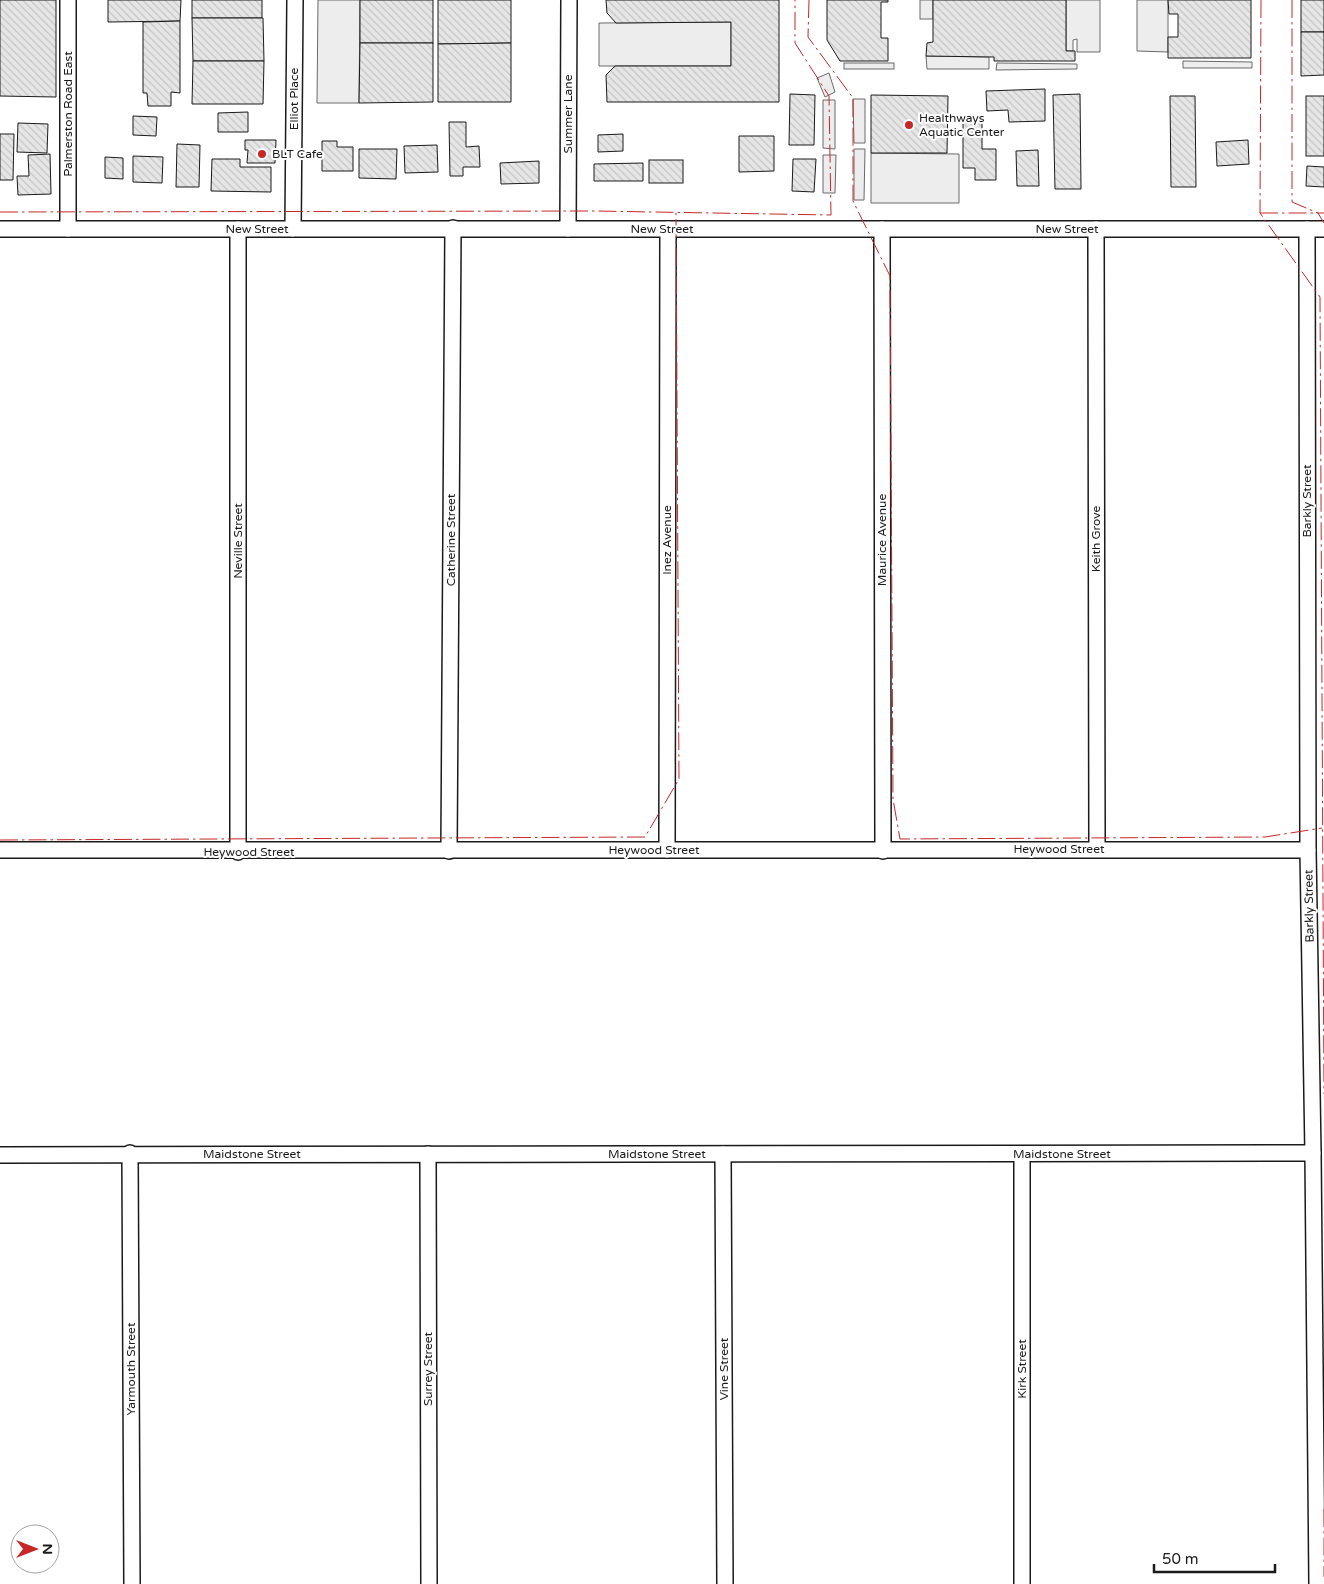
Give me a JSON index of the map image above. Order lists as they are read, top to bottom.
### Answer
{
  "streets": {
    "street": [
      "Elliot Place",
      "Palmerston Road East",
      "Summer Lane",
      "New Street",
      "Barkly Street",
      "Keith Grove",
      "Catherine Street",
      "Inez Avenue",
      "Maurice Avenue",
      "Neville Street",
      "Heywood Street",
      "Maidstone Street",
      "Yarmouth Street",
      "Surrey Street",
      "Vine Street",
      "Kirk Street"
    ]
  },
  "crossings": [
    ["Elliot Place", "New Street"],
    ["Palmerston Road East", "New Street"],
    ["Summer Lane", "New Street"],
    ["New Street", "Barkly Street"],
    ["New Street", "Keith Grove"],
    ["New Street", "Catherine Street"],
    ["New Street", "Inez Avenue"],
    ["New Street", "Maurice Avenue"],
    ["New Street", "Neville Street"],
    ["Barkly Street", "Heywood Street"],
    ["Barkly Street", "Maidstone Street"],
    ["Keith Grove", "Heywood Street"],
    ["Catherine Street", "Heywood Street"],
    ["Inez Avenue", "Heywood Street"],
    ["Maurice Avenue", "Heywood Street"],
    ["Neville Street", "Heywood Street"],
    ["Maidstone Street", "Yarmouth Street"],
    ["Maidstone Street", "Surrey Street"],
    ["Maidstone Street", "Vine Street"],
    ["Maidstone Street", "Kirk Street"]
  ],
  "places": ["Healthways Aquatic Center", "BLT Cafe"],
  "scale_bar": "50 m",
  "north": "right"
}
